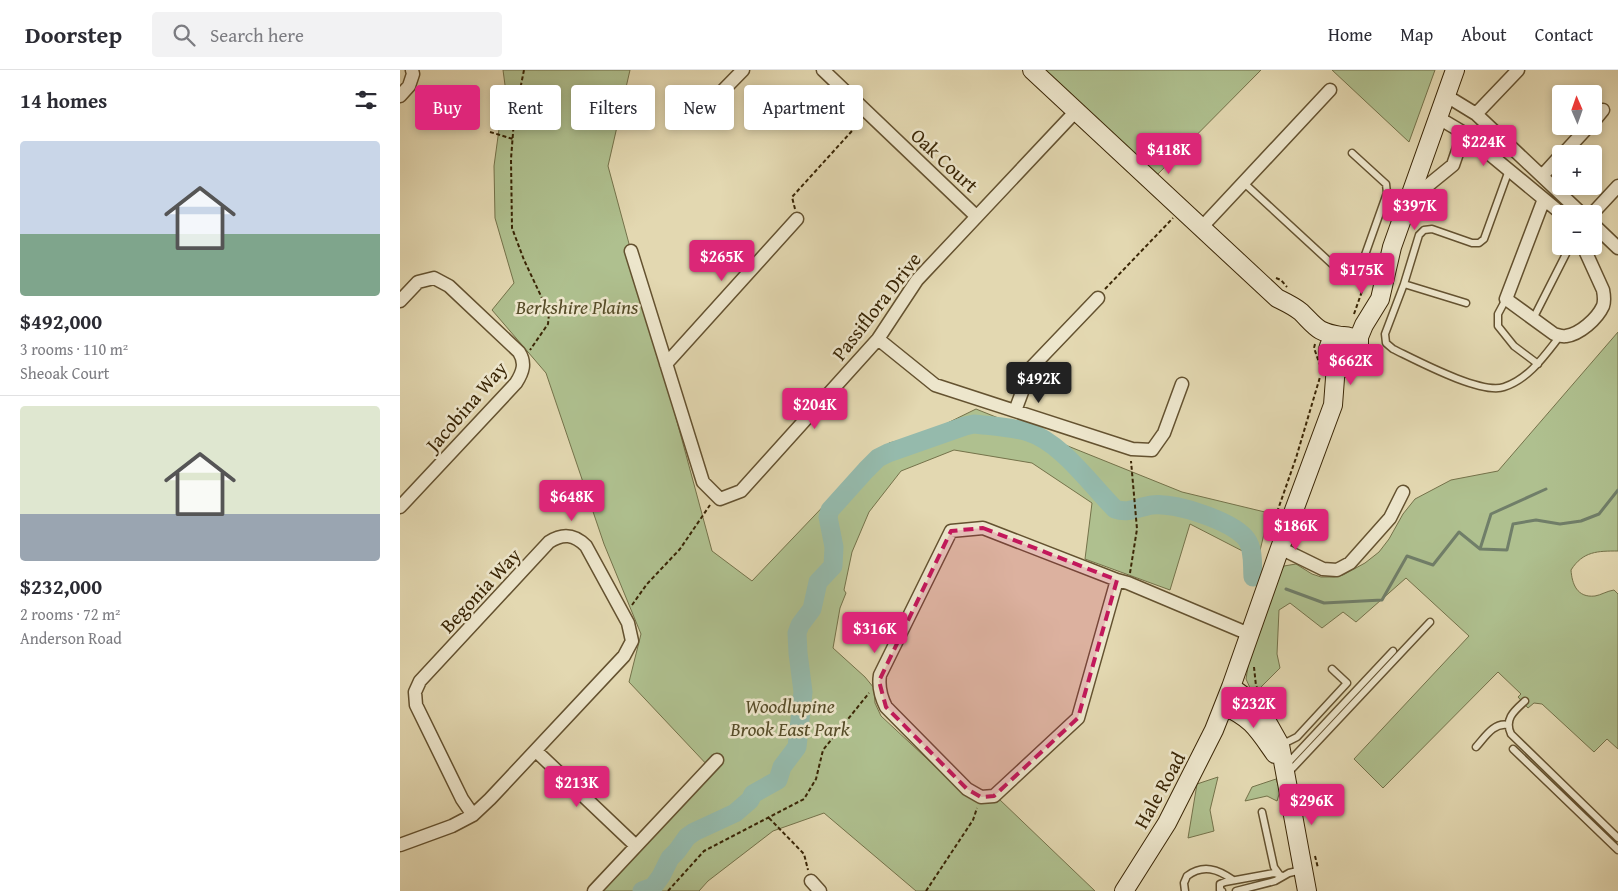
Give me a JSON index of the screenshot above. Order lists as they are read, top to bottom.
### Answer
{
  "streets": {
    "main road": ["Hale Road"],
    "street": [
      "Oak Court",
      "Passiflora Drive",
      "Jacobina Way",
      "Begonia Way"
    ]
  },
  "crossings": [
    ["Oak Court", "Passiflora Drive"]
  ],
  "parks": ["Berkshire Plains", "Woodlupine Brook East Park"],
  "north": "top",
  "page": {
    "header": "Doorstep",
    "search": "Search here",
    "nav": [
      "Home",
      "Map",
      "About",
      "Contact"
    ],
    "heading": "14 homes",
    "map_buttons": ["+", "−"],
    "chip": [
      "Buy",
      "Rent",
      "Filters",
      "New",
      "Apartment"
    ],
    "price": [
      "$224K",
      "$418K",
      "$397K",
      "$265K",
      "$175K",
      "$662K",
      "$492K",
      "$204K",
      "$648K",
      "$186K",
      "$316K",
      "$232K",
      "$213K",
      "$296K"
    ],
    "list": [
      {
        "name": "$492,000",
        "note": "3 rooms · 110 m² · Sheoak Court"
      },
      {
        "name": "$232,000",
        "note": "2 rooms · 72 m² · Anderson Road"
      }
    ]
  }
}
